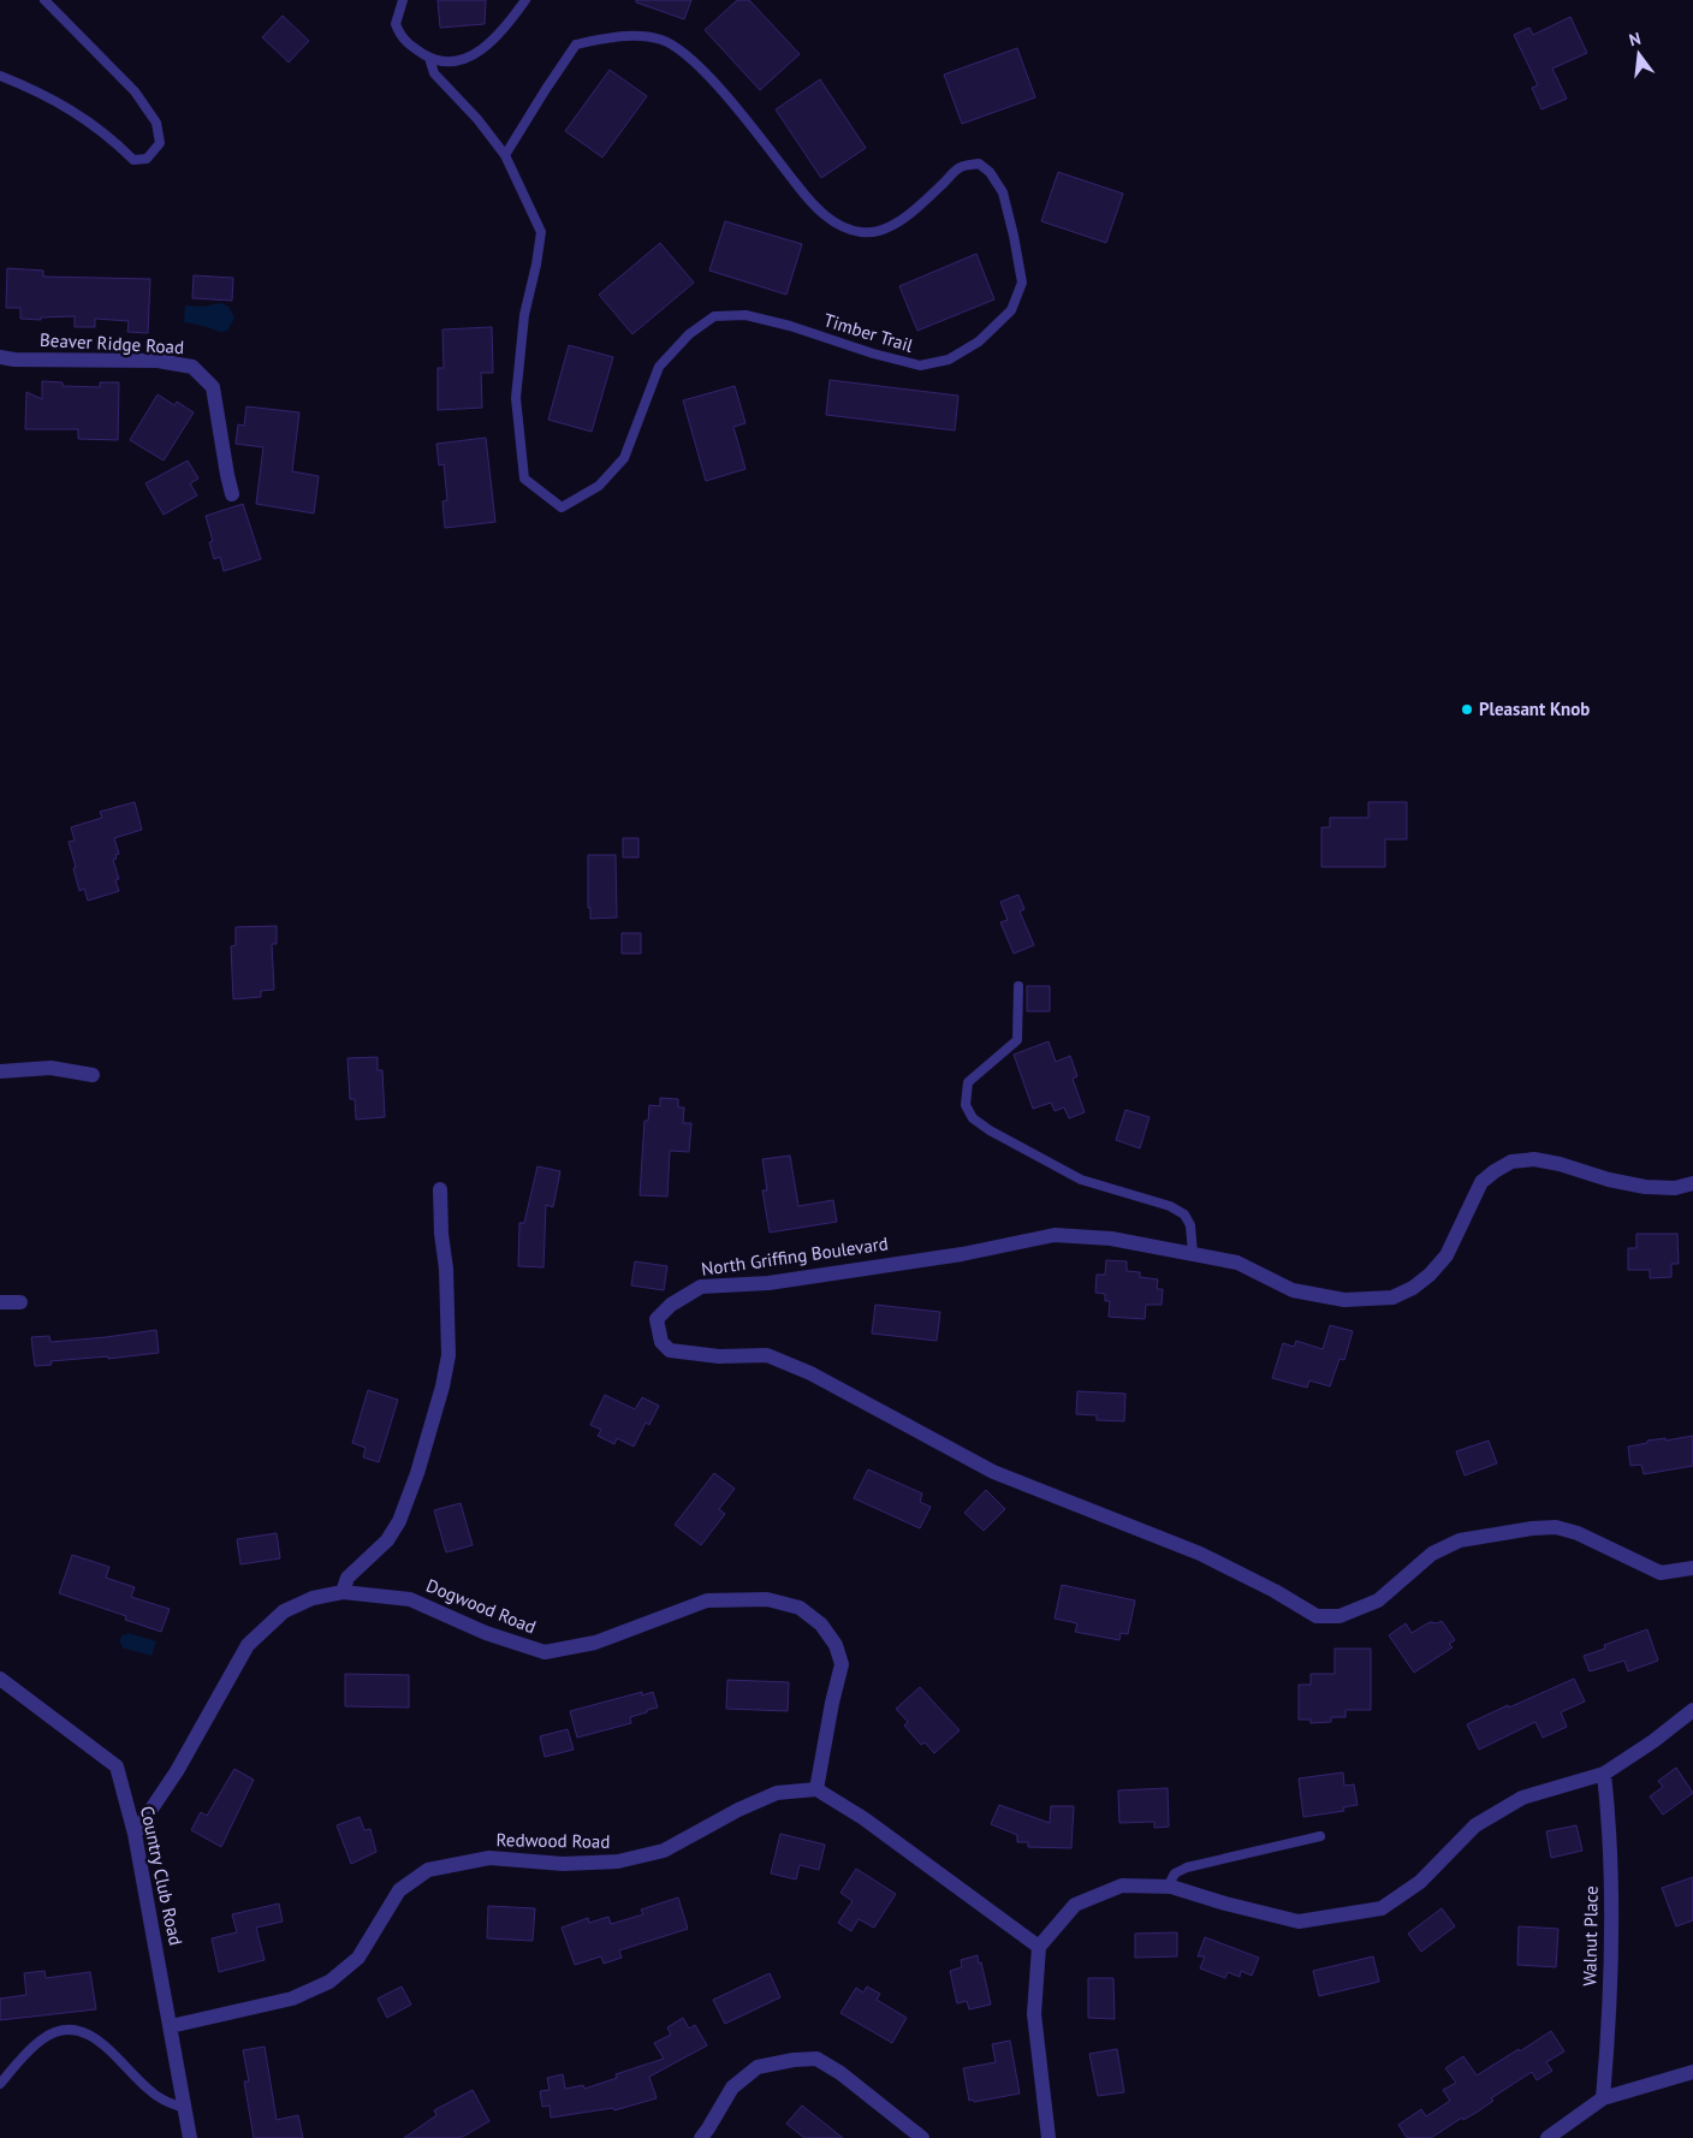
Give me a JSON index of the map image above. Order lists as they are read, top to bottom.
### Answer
{
  "streets": {
    "street": [
      "Beaver Ridge Road",
      "North Griffing Boulevard",
      "Dogwood Road",
      "Redwood Road",
      "Country Club Road",
      "Walnut Place"
    ],
    "lane": ["Timber Trail"]
  },
  "crossings": [
    ["Dogwood Road", "Redwood Road"],
    ["Dogwood Road", "Country Club Road"],
    ["Redwood Road", "Country Club Road"]
  ],
  "places": ["Pleasant Knob"],
  "north": "top"
}
